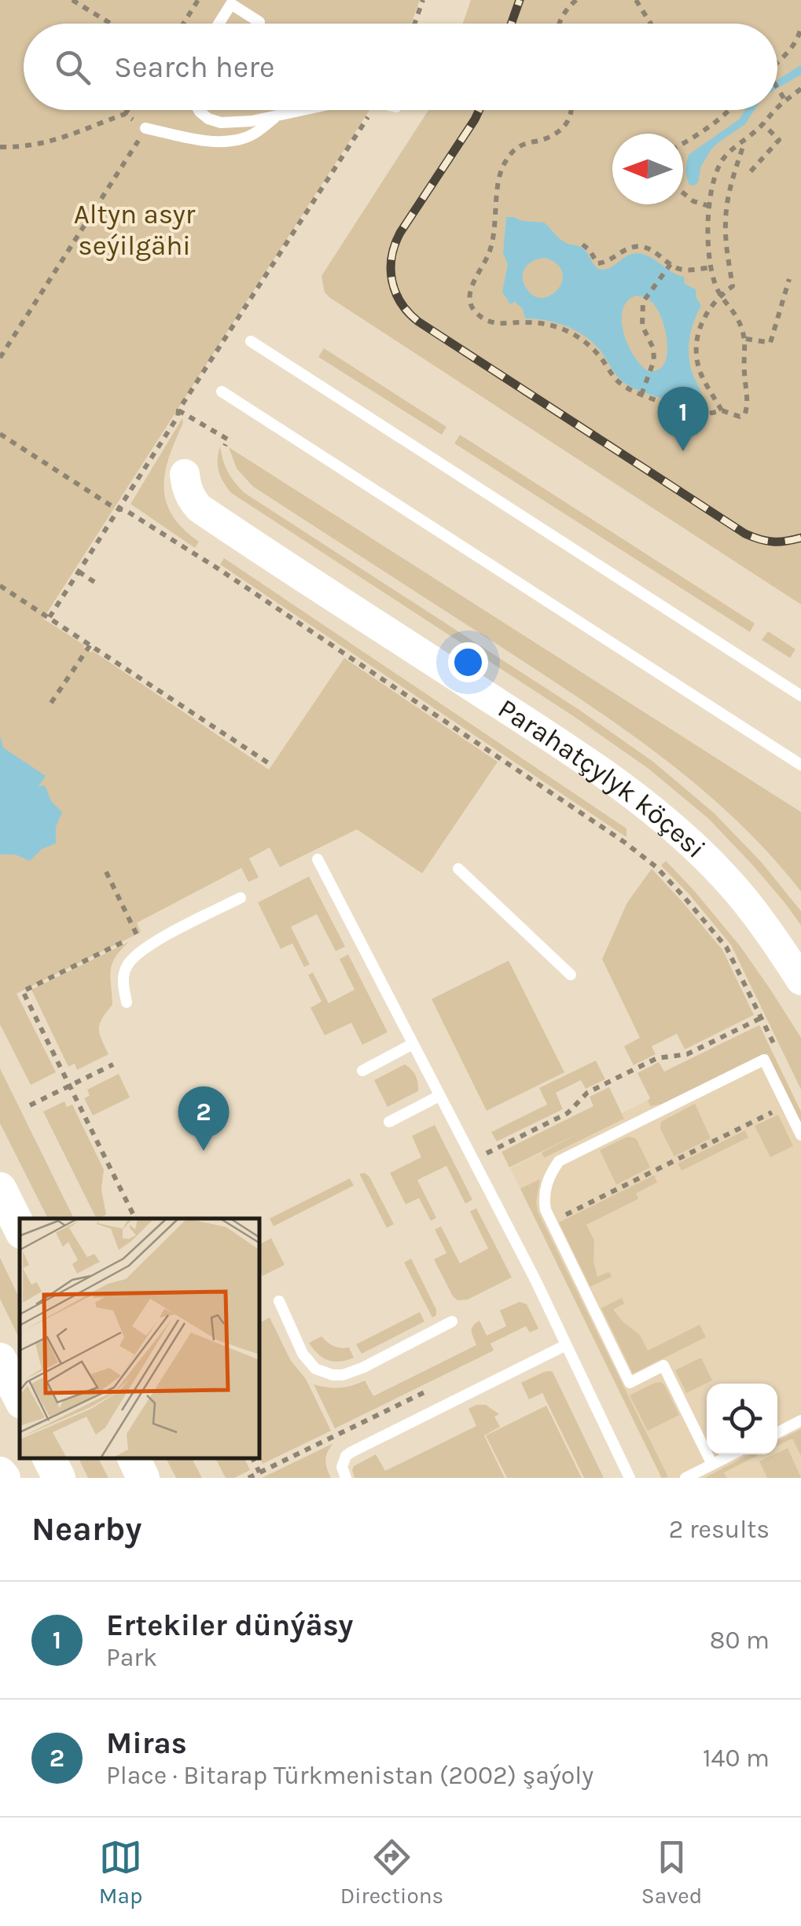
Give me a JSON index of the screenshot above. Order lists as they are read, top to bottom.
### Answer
{
  "streets": {
    "street": ["Parahatçylyk köçesi"]
  },
  "parks": ["Altyn asyr seýilgähi"],
  "north": "left",
  "page": {
    "search": "Search here",
    "pins": ["1", "2"],
    "heading": ["Nearby", "2 results"],
    "list": [
      {
        "mark": "1",
        "name": "Ertekiler dünýäsy",
        "note": "Park",
        "value": "80 m"
      },
      {
        "mark": "2",
        "name": "Miras",
        "note": "Place · Bitarap Türkmenistan (2002) şaýoly",
        "value": "140 m"
      }
    ],
    "nav": ["Map", "Directions", "Saved"]
  }
}
